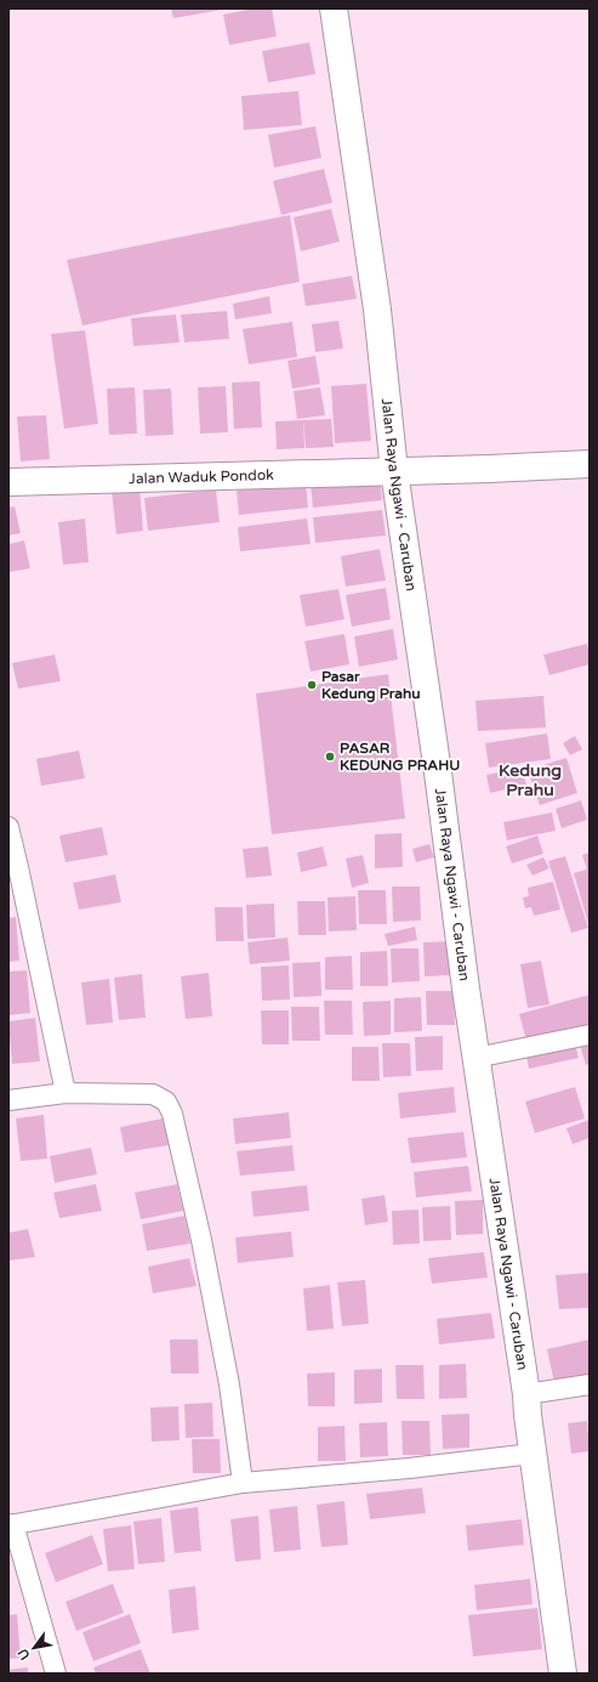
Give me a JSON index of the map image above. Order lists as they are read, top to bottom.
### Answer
{
  "streets": {
    "main road": ["Jalan Waduk Pondok", "Jalan Raya Ngawi - Caruban"]
  },
  "crossings": [
    ["Jalan Waduk Pondok", "Jalan Raya Ngawi - Caruban"]
  ],
  "districts": ["Kedung Prahu"],
  "places": ["Pasar Kedung Prahu", "PASAR KEDUNG PRAHU"],
  "north": "bottom left"
}
